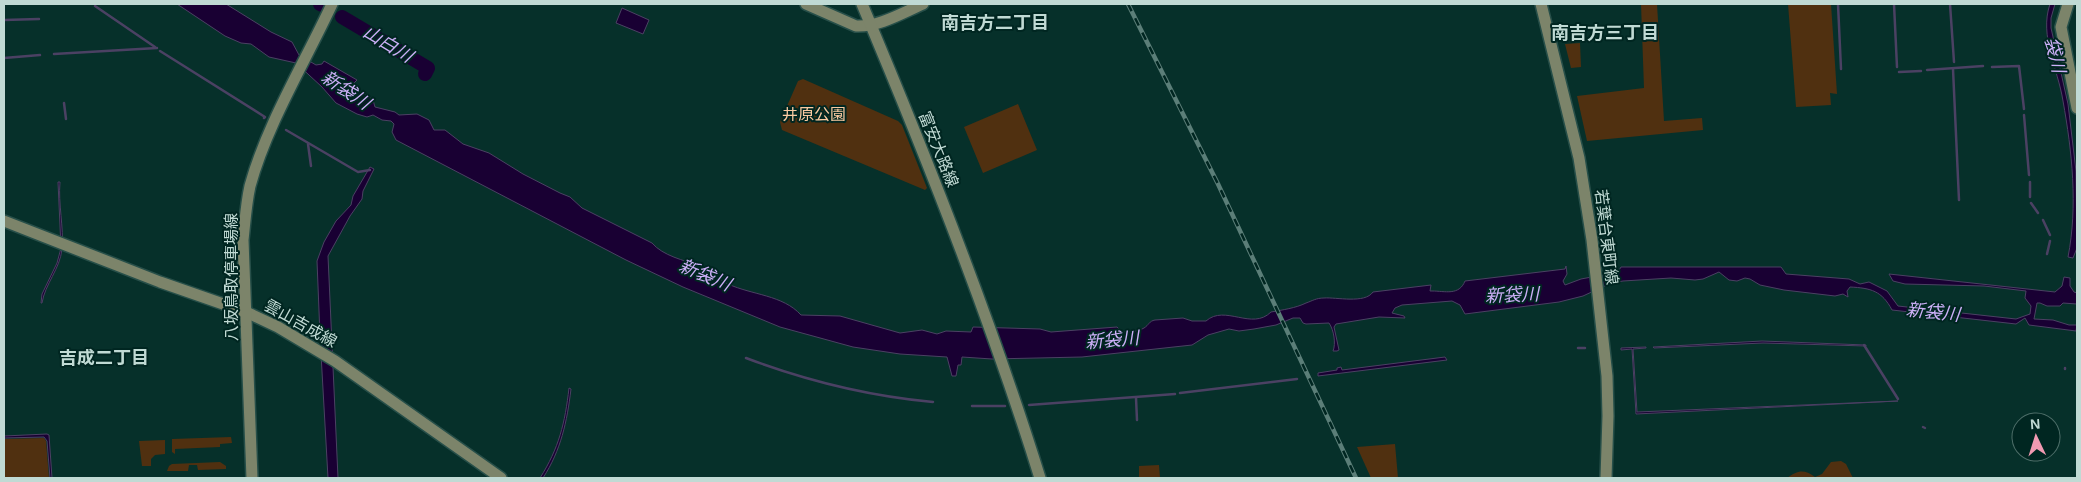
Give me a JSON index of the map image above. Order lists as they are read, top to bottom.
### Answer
{
  "streets": {
    "street": [
      "富安大路線",
      "若葉台東町線",
      "八坂鳥取停車場線",
      "雲山吉成線"
    ]
  },
  "crossings": [
    ["八坂鳥取停車場線", "雲山吉成線"]
  ],
  "districts": ["南吉方二丁目", "南吉方三丁目", "吉成二丁目"],
  "water": ["山白川", "袋川", "新袋川"],
  "parks": ["井原公園"],
  "north": "top"
}
